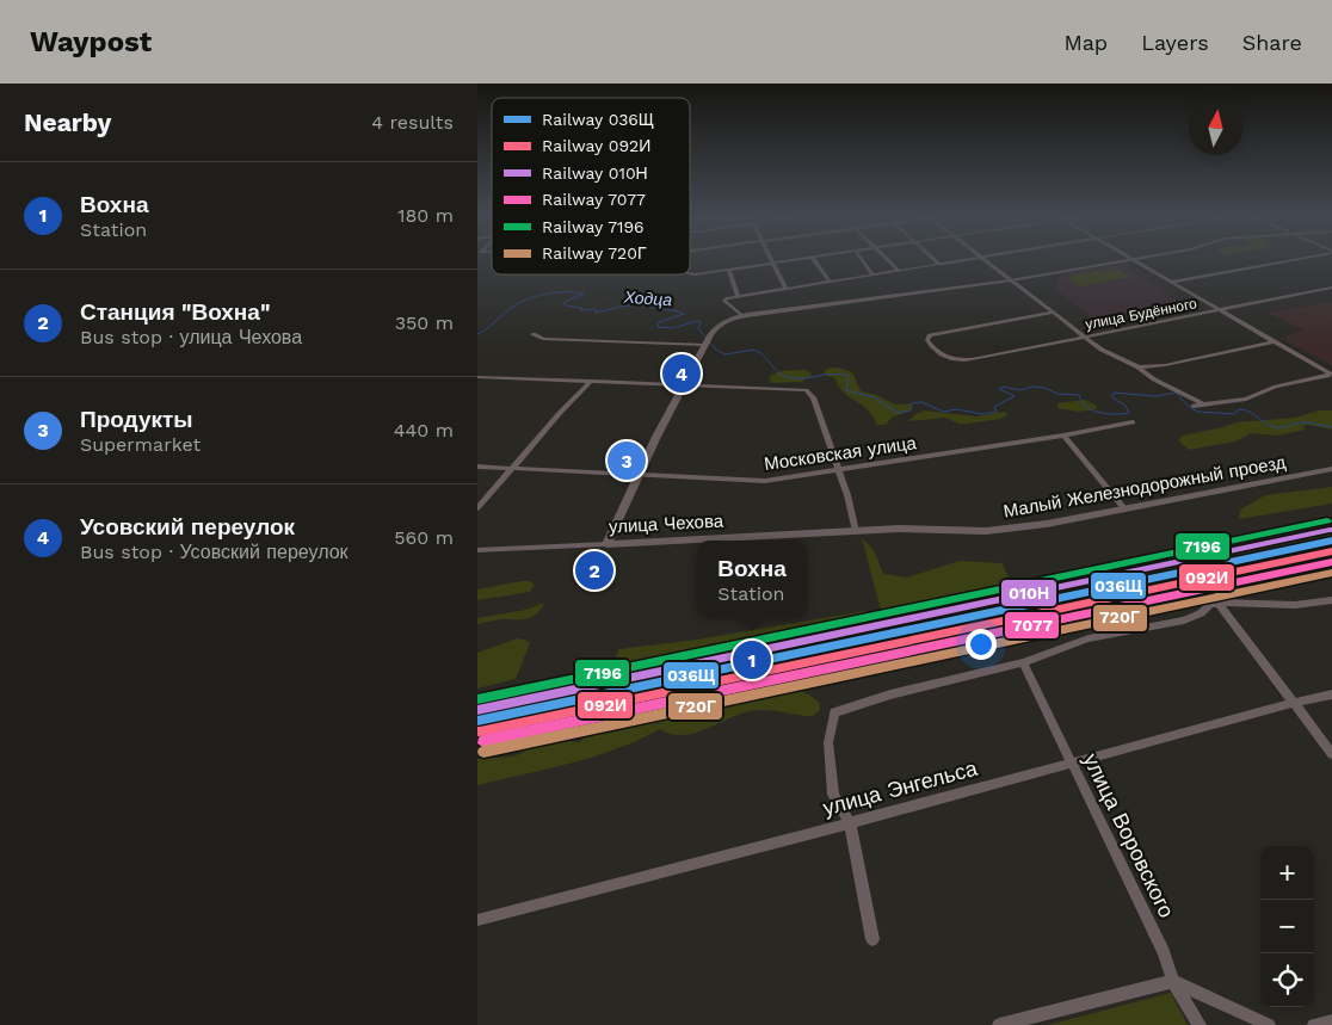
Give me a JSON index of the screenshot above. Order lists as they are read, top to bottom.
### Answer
{
  "streets": {
    "street": [
      "улица Будённого",
      "Московская улица",
      "Малый Железнодорожный проезд",
      "улица Чехова",
      "улица Энгельса",
      "улица Воровского"
    ]
  },
  "crossings": [
    ["Малый Железнодорожный проезд", "улица Чехова"],
    ["улица Энгельса", "улица Воровского"]
  ],
  "water": ["Ходца"],
  "lines": [
    "rail line 7196",
    "rail line 010Н",
    "rail line 036Щ",
    "rail line 092И",
    "rail line 7077",
    "rail line 720Г"
  ],
  "legend": [
    "Railway 036Щ",
    "Railway 092И",
    "Railway 010Н",
    "Railway 7077",
    "Railway 7196",
    "Railway 720Г"
  ],
  "north": "top",
  "page": {
    "header": "Waypost",
    "nav": ["Map", "Layers", "Share"],
    "heading": ["Nearby", "4 results"],
    "list": [
      {
        "mark": "1",
        "name": "Вохна",
        "note": "Station",
        "value": "180 m"
      },
      {
        "mark": "2",
        "name": "Станция \"Вохна\"",
        "note": "Bus stop · улица Чехова",
        "value": "350 m"
      },
      {
        "mark": "3",
        "name": "Продукты",
        "note": "Supermarket",
        "value": "440 m"
      },
      {
        "mark": "4",
        "name": "Усовский переулок",
        "note": "Bus stop · Усовский переулок",
        "value": "560 m"
      }
    ],
    "pins": [
      "4",
      "3",
      "2",
      "1"
    ],
    "popup": ["Вохна", "Station"],
    "map_buttons": ["+", "−"]
  }
}
